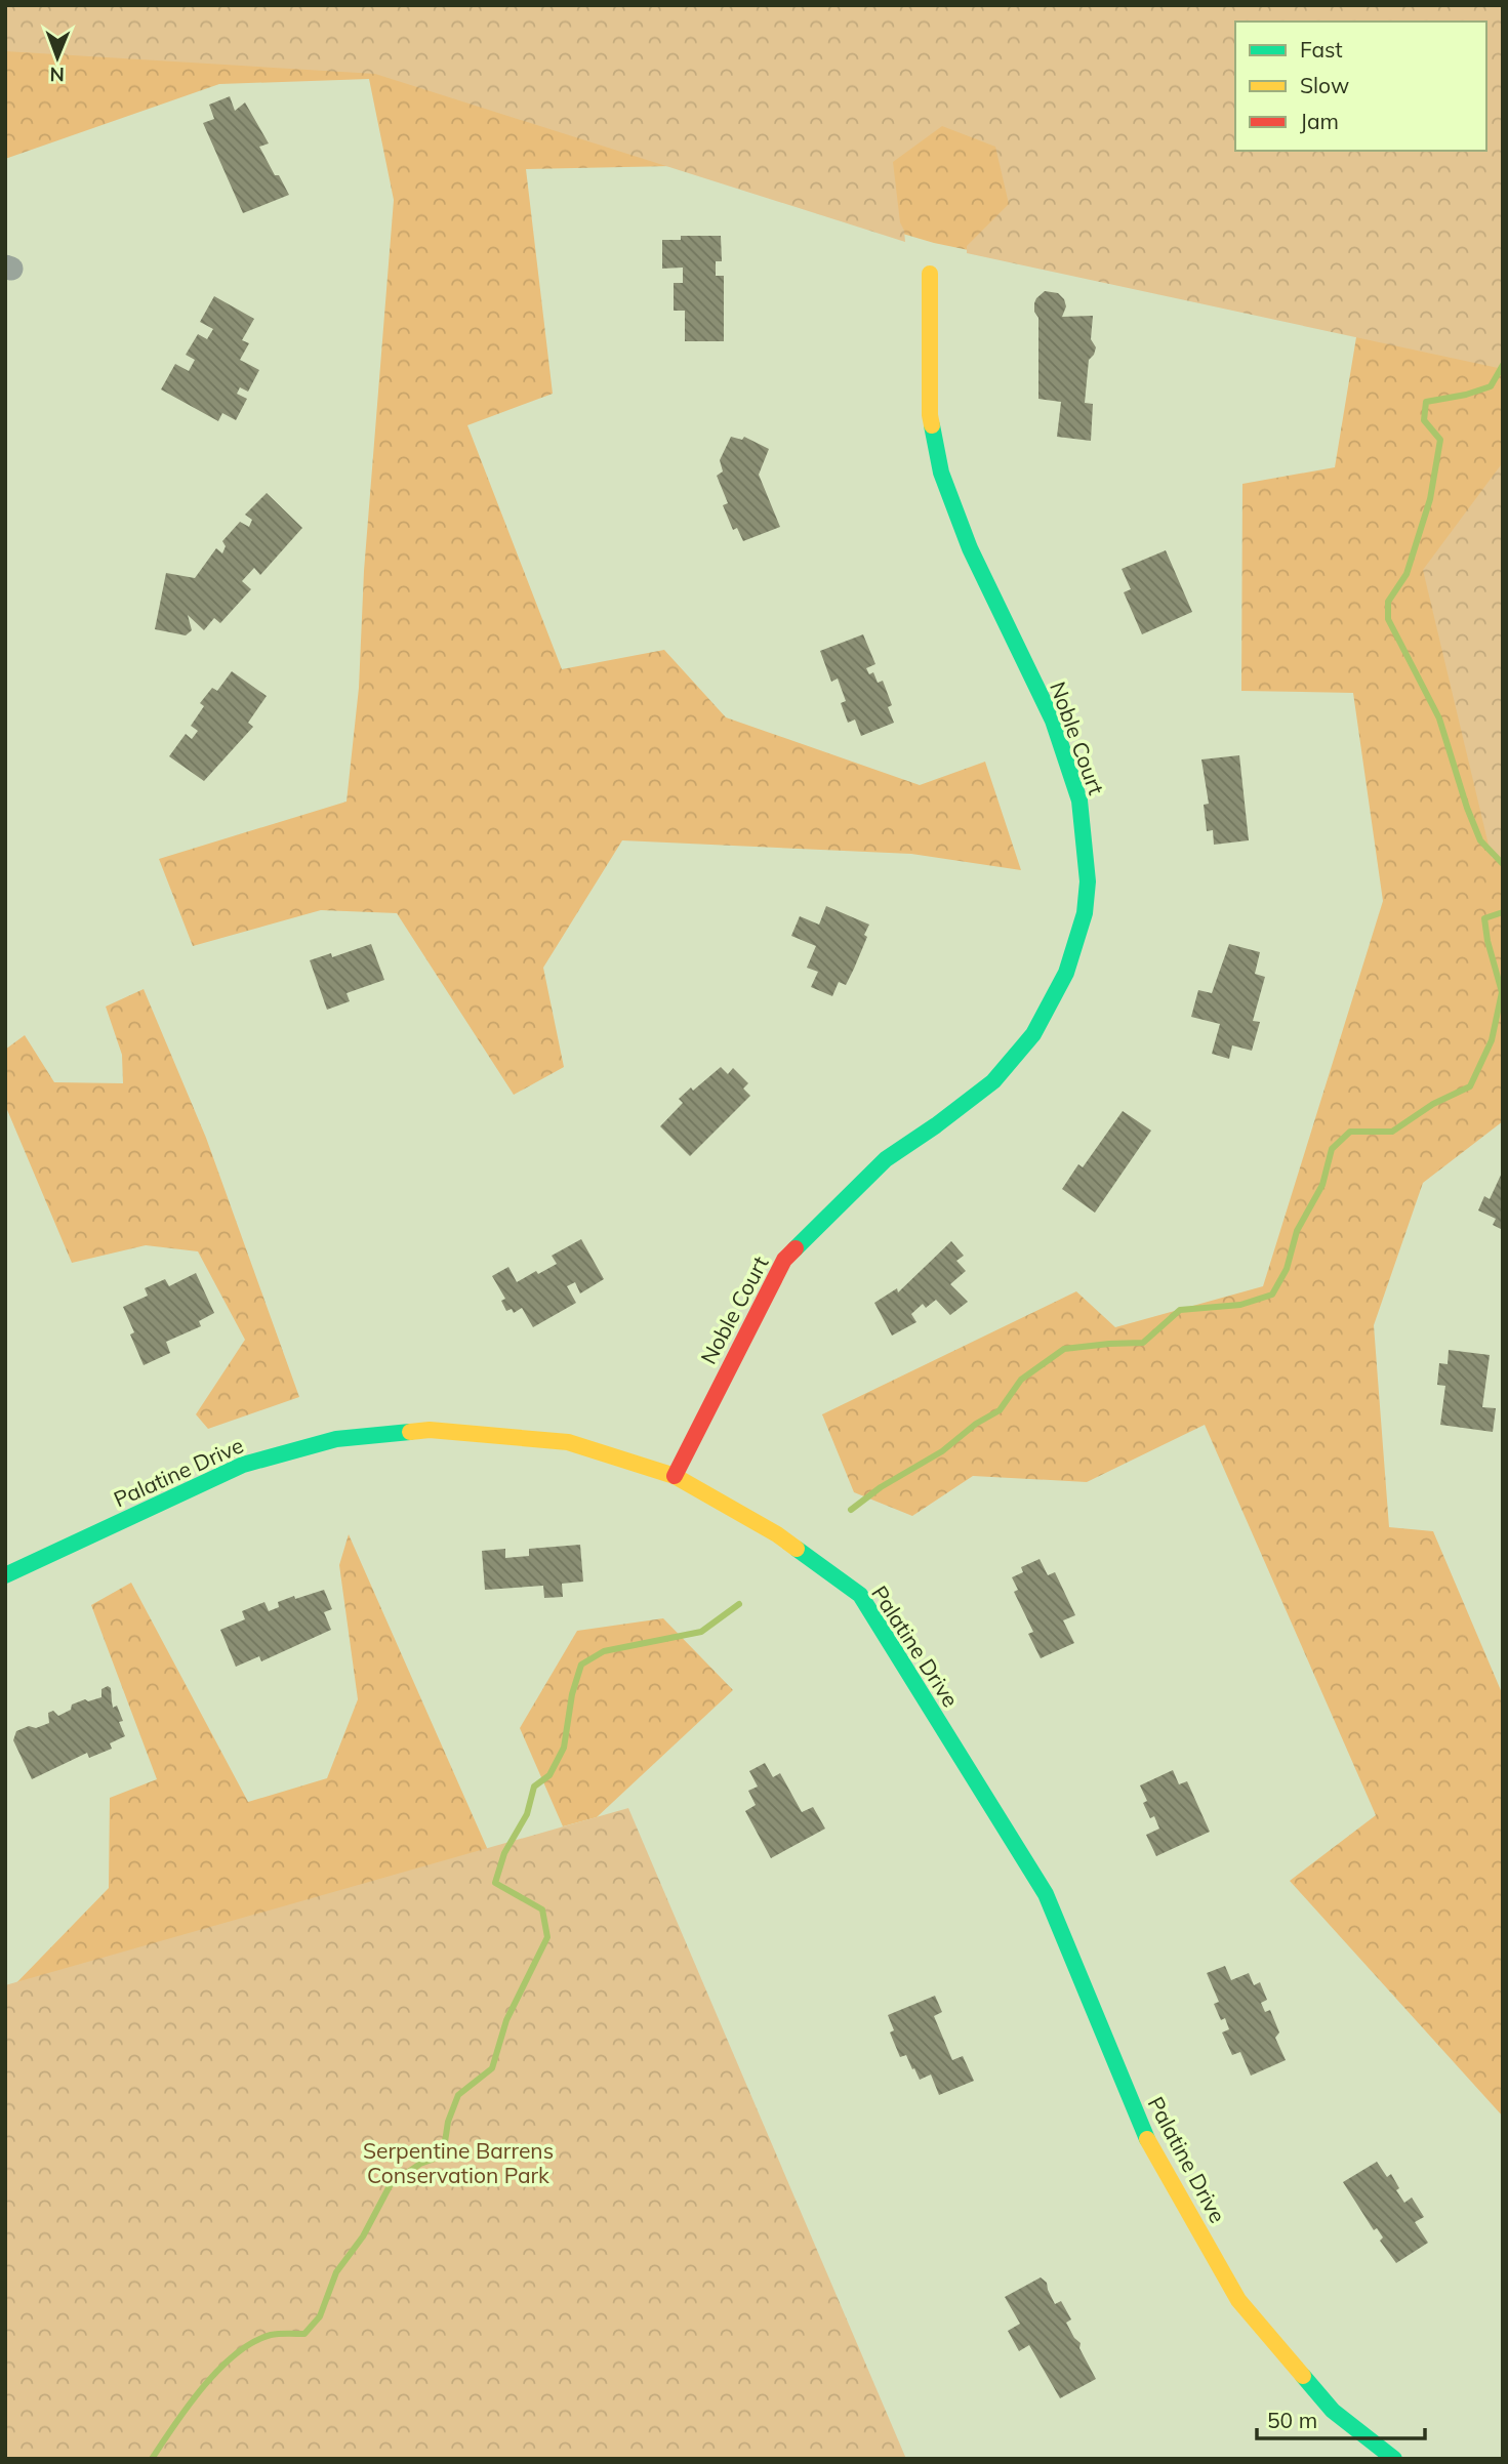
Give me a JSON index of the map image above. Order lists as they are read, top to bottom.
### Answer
{
  "streets": {
    "street": ["Noble Court", "Palatine Drive"]
  },
  "crossings": [
    ["Noble Court", "Palatine Drive"]
  ],
  "parks": ["Serpentine Barrens Conservation Park"],
  "legend": ["Fast", "Slow", "Jam"],
  "scale_bar": "50 m",
  "north": "bottom"
}
